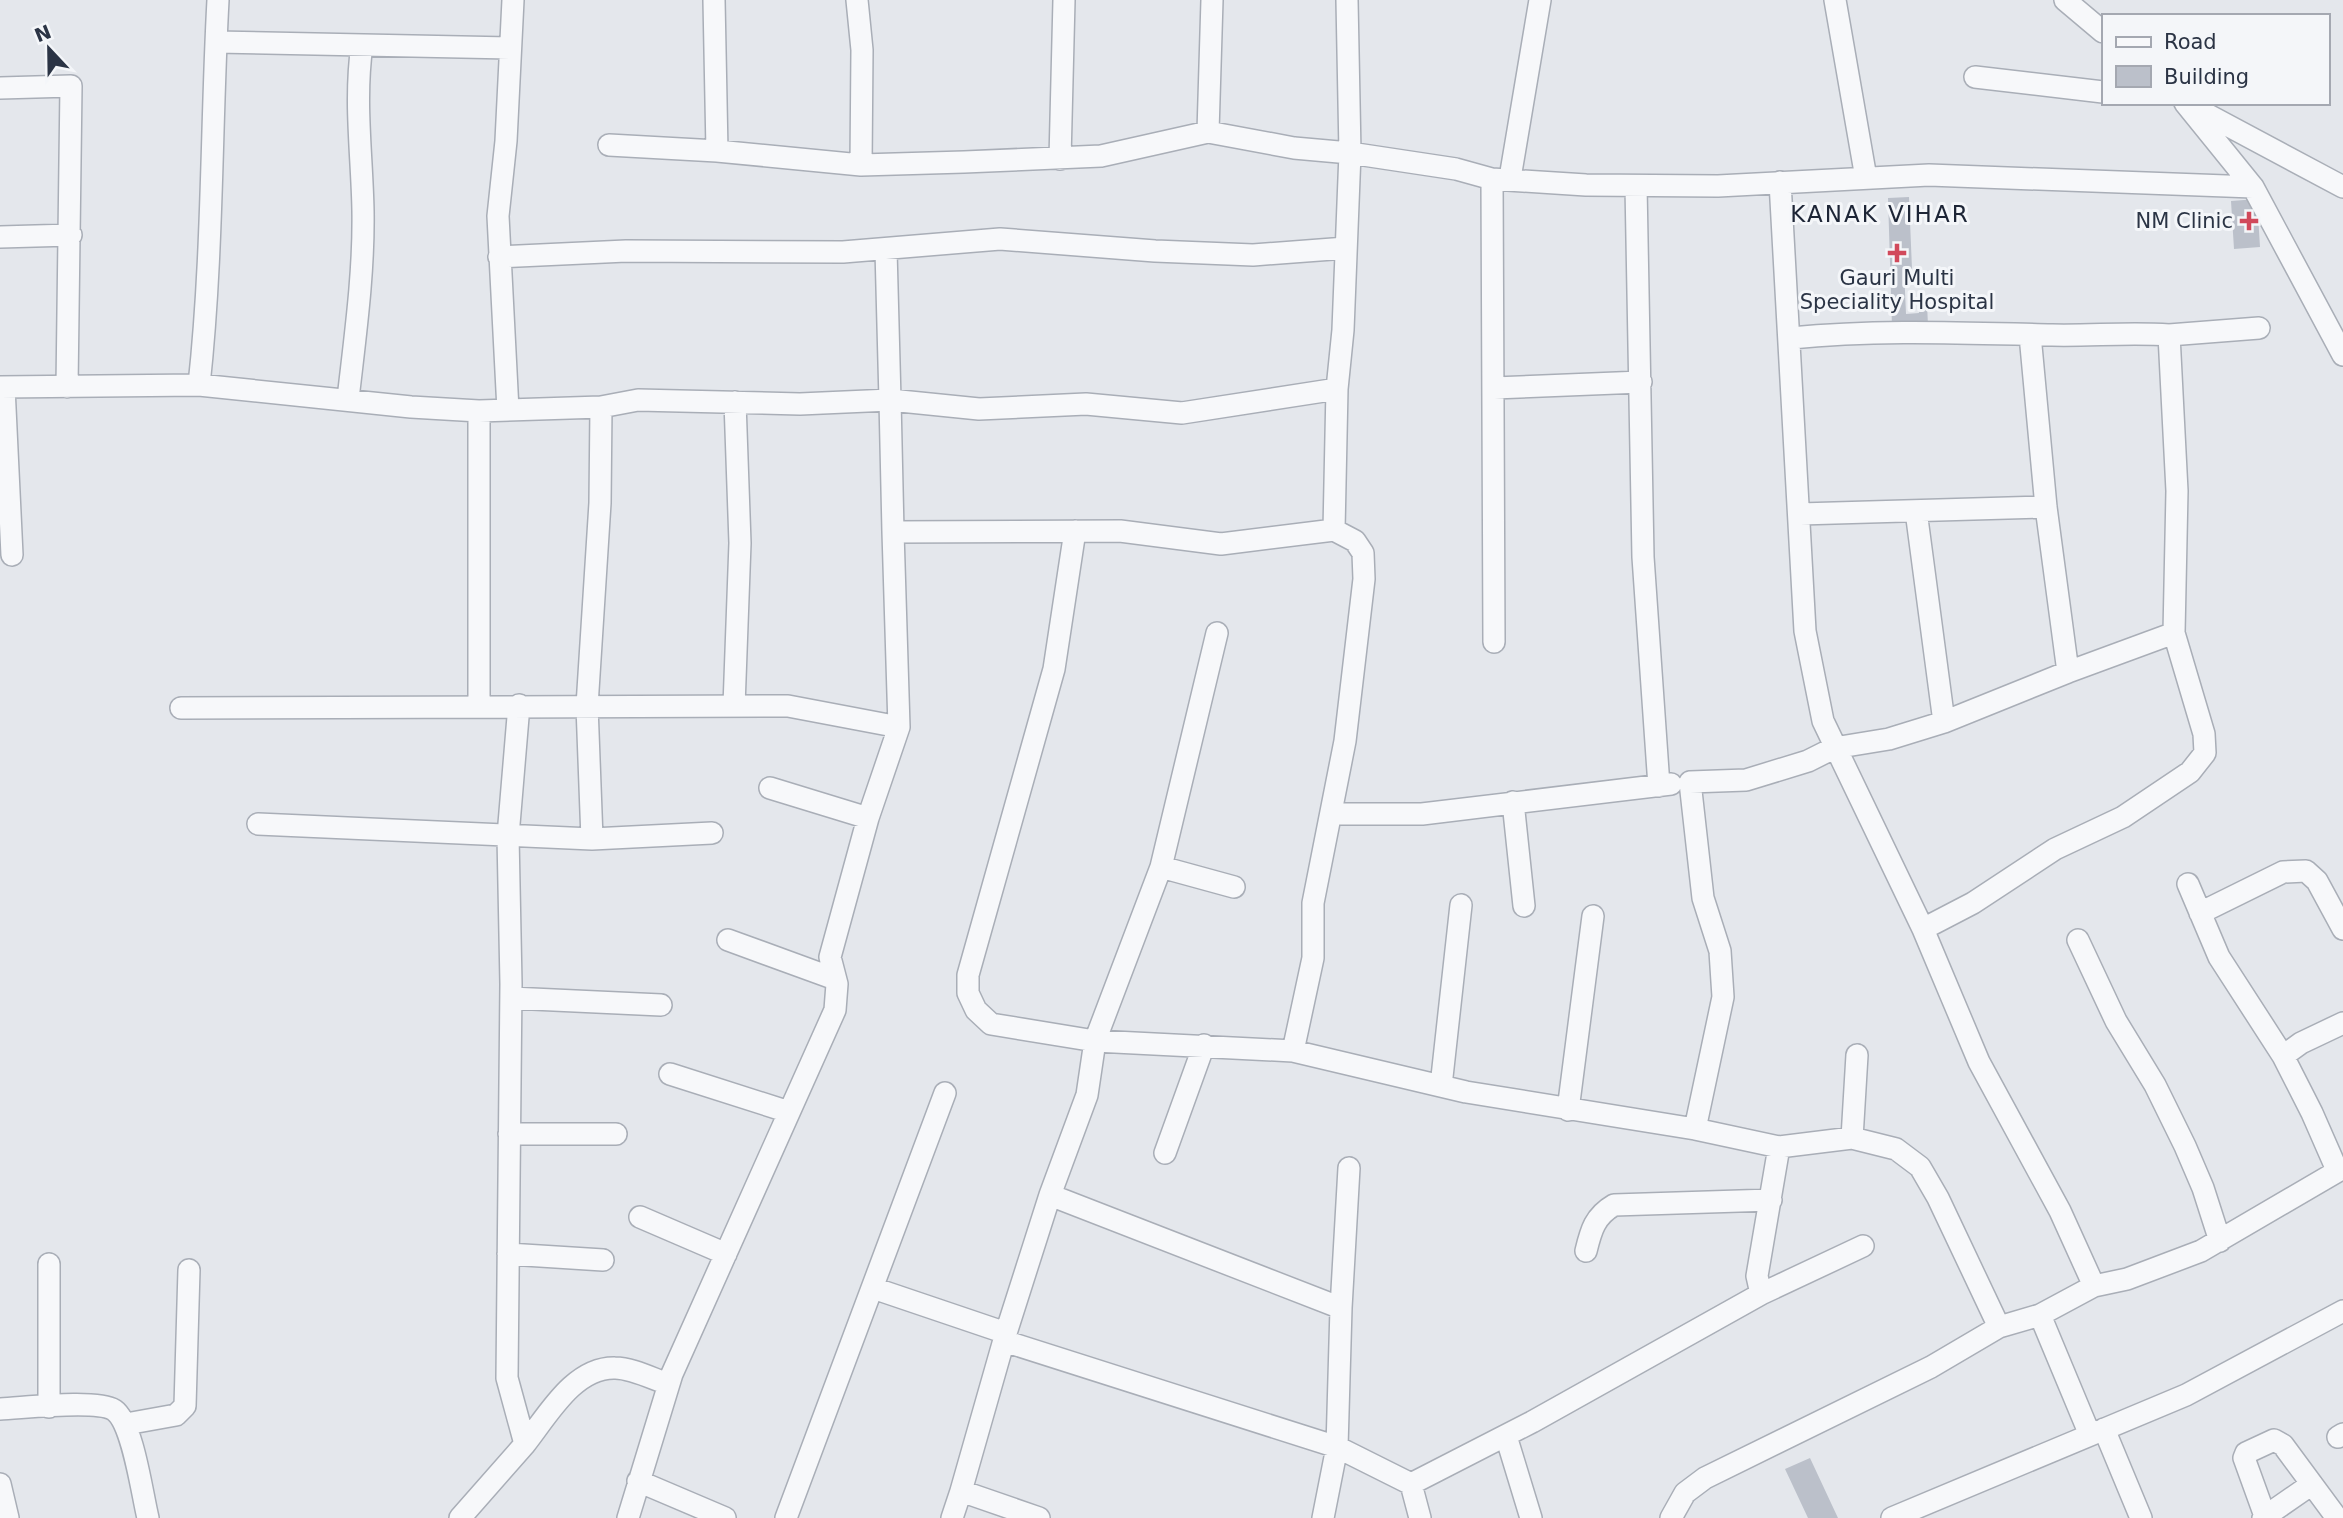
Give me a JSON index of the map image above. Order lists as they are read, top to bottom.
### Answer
{
  "districts": ["KANAK VIHAR"],
  "places": {
    "health": ["NM Clinic", "Gauri Multi Speciality Hospital"]
  },
  "legend": ["Road", "Building"],
  "north": "top"
}
